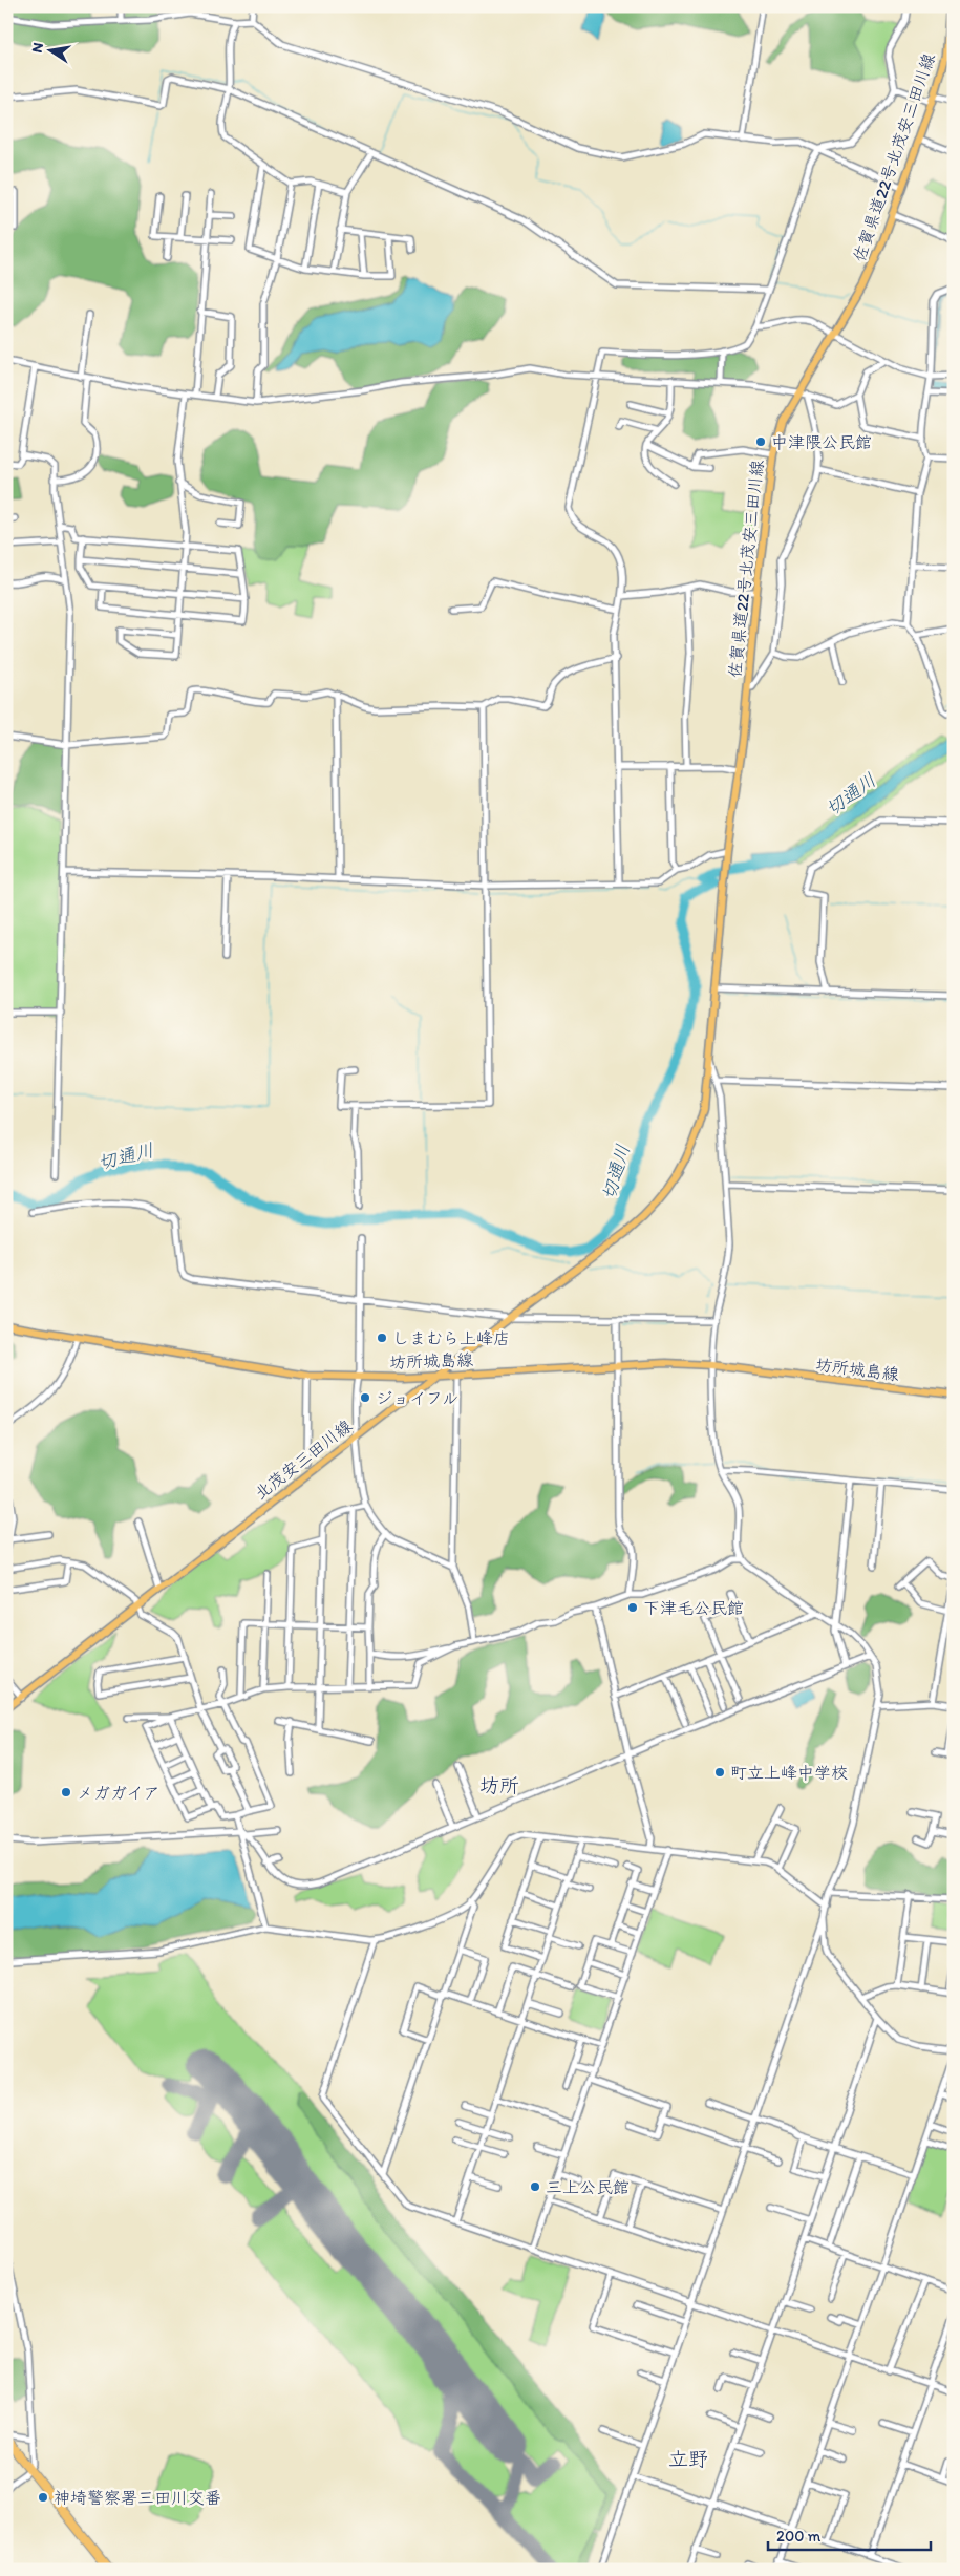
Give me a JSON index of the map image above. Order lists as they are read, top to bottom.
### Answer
{
  "streets": {
    "main road": ["佐賀県道22号北茂安三田川線", "坊所城島線", "北茂安三田川線"]
  },
  "crossings": [
    ["佐賀県道22号北茂安三田川線", "北茂安三田川線"],
    ["坊所城島線", "北茂安三田川線"]
  ],
  "districts": ["坊所", "立野"],
  "water": ["切通川"],
  "places": [
    "中津隈公民館",
    "しまむら上峰店",
    "ジョイフル",
    "下津毛公民館",
    "町立上峰中学校",
    "メガガイア",
    "三上公民館",
    "神埼警察署三田川交番"
  ],
  "scale_bar": "200 m",
  "north": "left"
}
